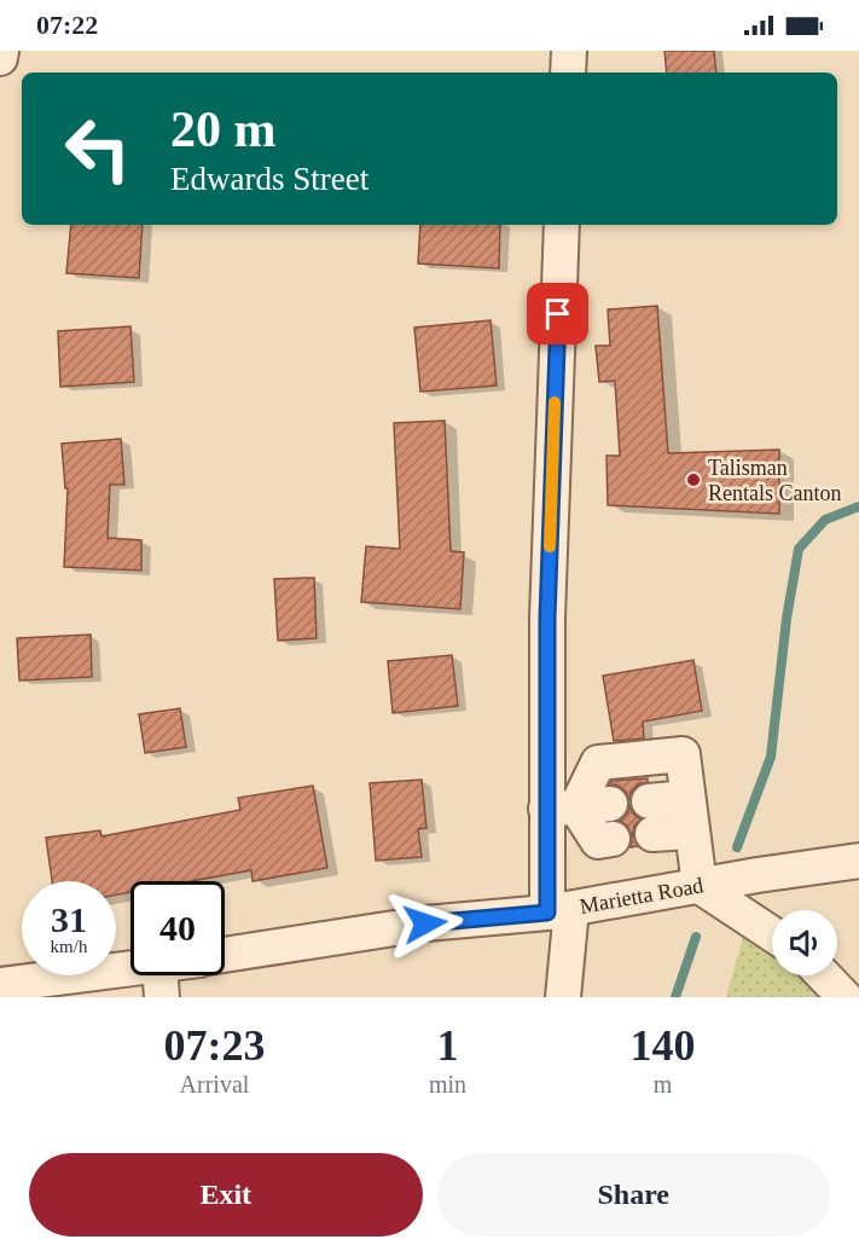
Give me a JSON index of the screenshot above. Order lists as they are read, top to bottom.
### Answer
{
  "streets": {
    "street": ["Marietta Road"]
  },
  "places": ["Talisman Rentals Canton"],
  "page": {
    "status": "07:22",
    "turn": ["20 m", "Edwards Street"],
    "speed": "31 km/h",
    "limit": "40",
    "eta": [
      "07:23",
      "Arrival",
      "1",
      "min",
      "140",
      "m"
    ],
    "buttons": ["Exit", "Share"]
  }
}
